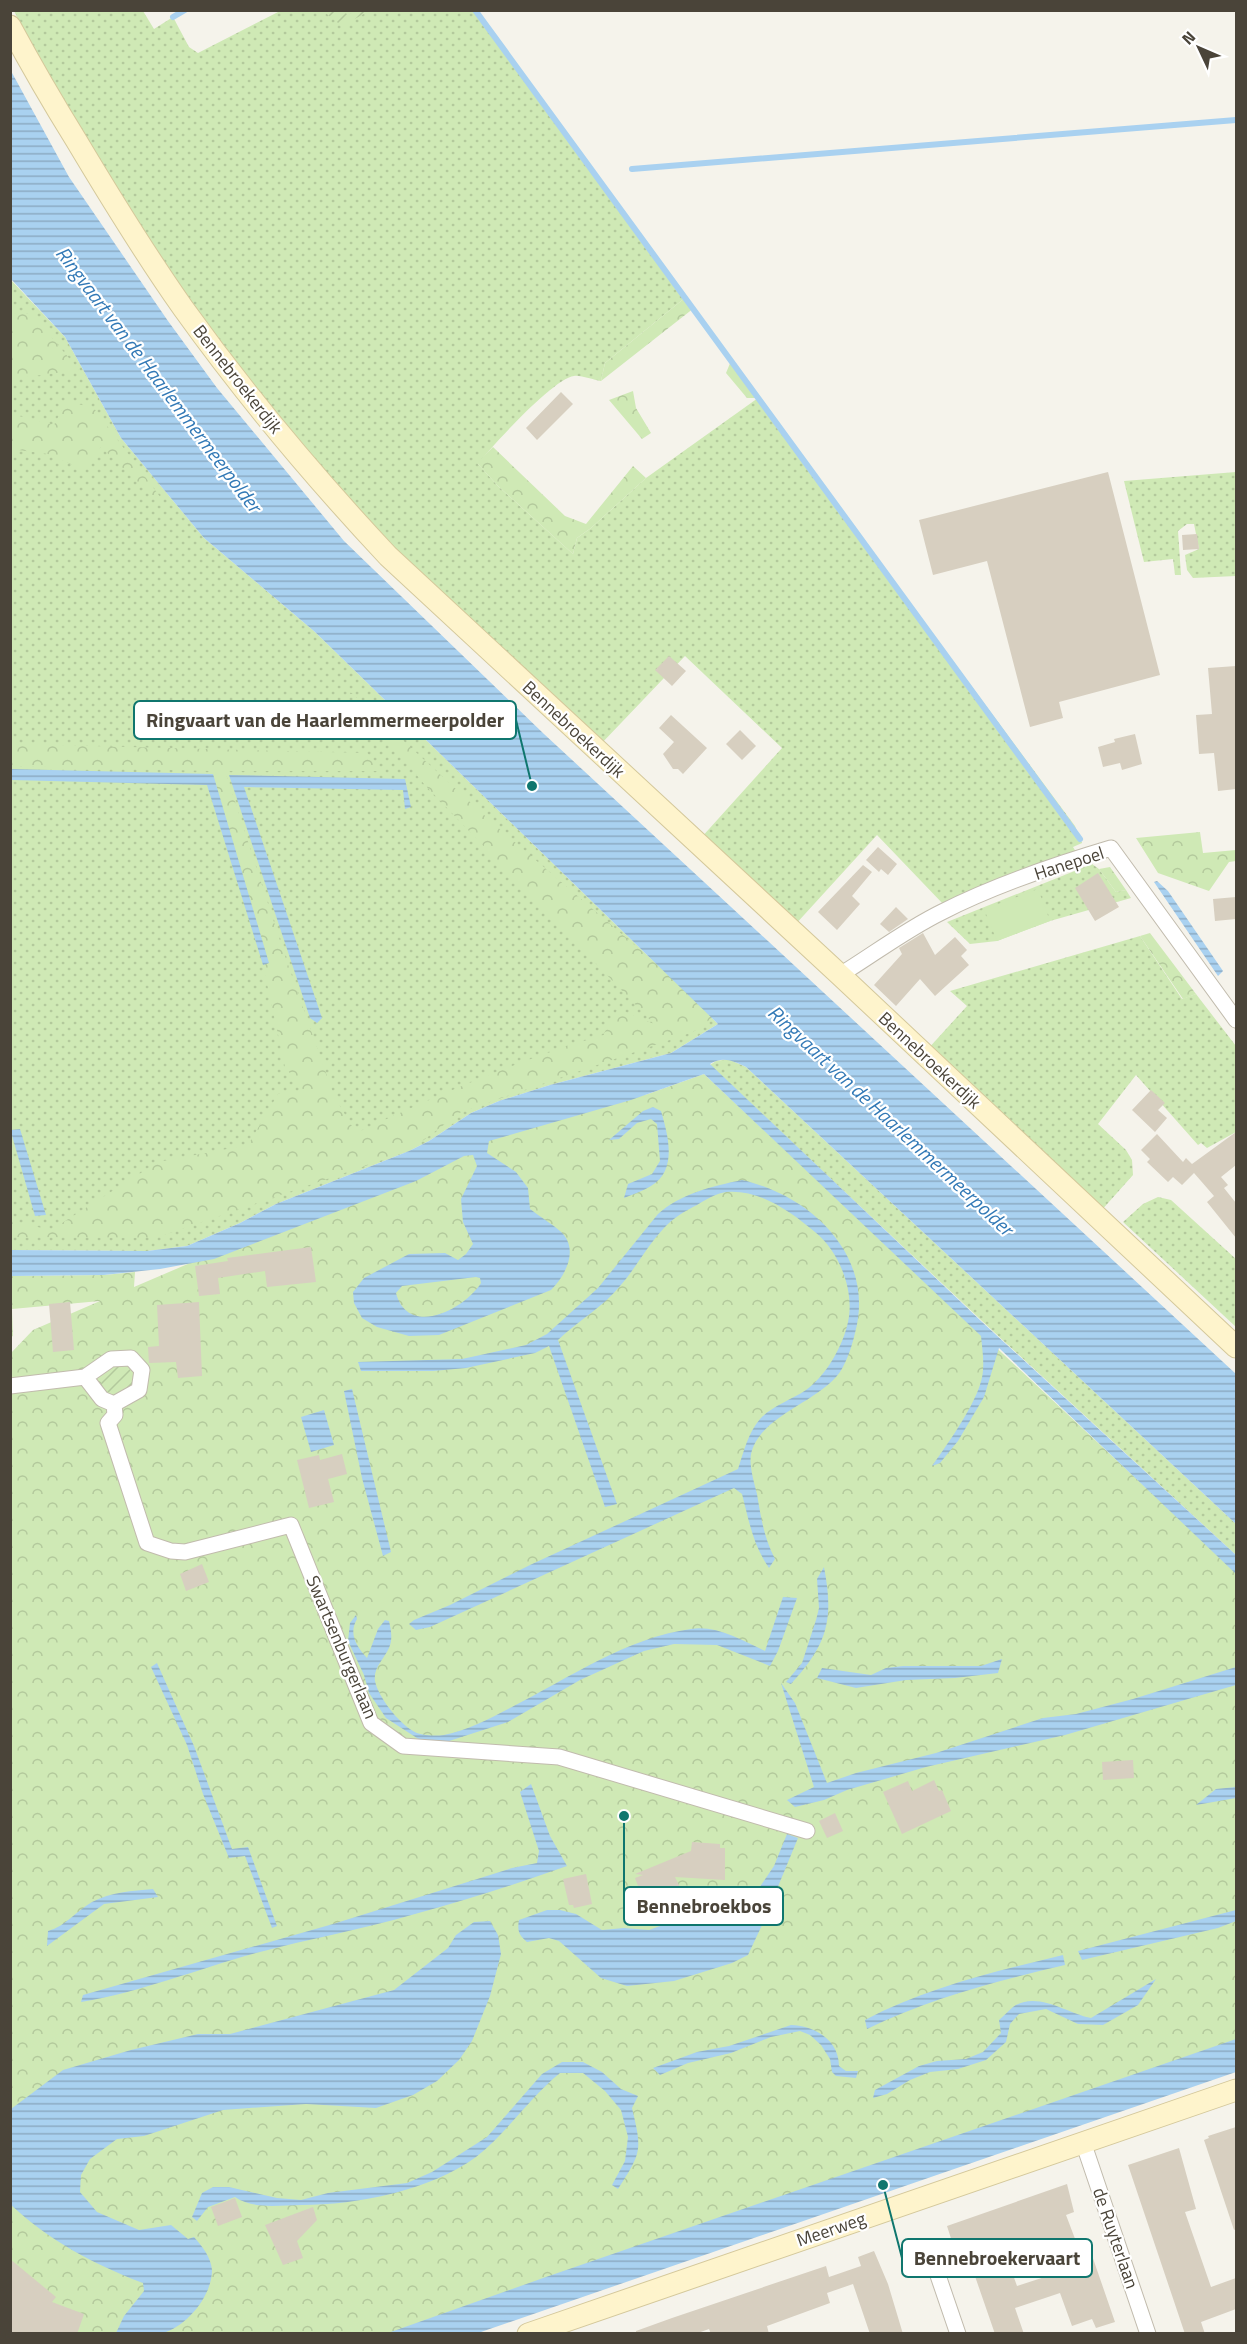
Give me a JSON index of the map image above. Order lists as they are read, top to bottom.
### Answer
{
  "streets": {
    "street": [
      "Bennebroekerdijk",
      "Hanepoel",
      "Swartsenburgerlaan",
      "Meerweg",
      "de Ruyterlaan"
    ]
  },
  "crossings": [
    ["Bennebroekerdijk", "Hanepoel"],
    ["Meerweg", "de Ruyterlaan"]
  ],
  "water": ["Ringvaart van de Haarlemmermeerpolder"],
  "places": ["Ringvaart van de Haarlemmermeerpolder", "Bennebroekbos", "Bennebroekervaart"],
  "north": "top left"
}
